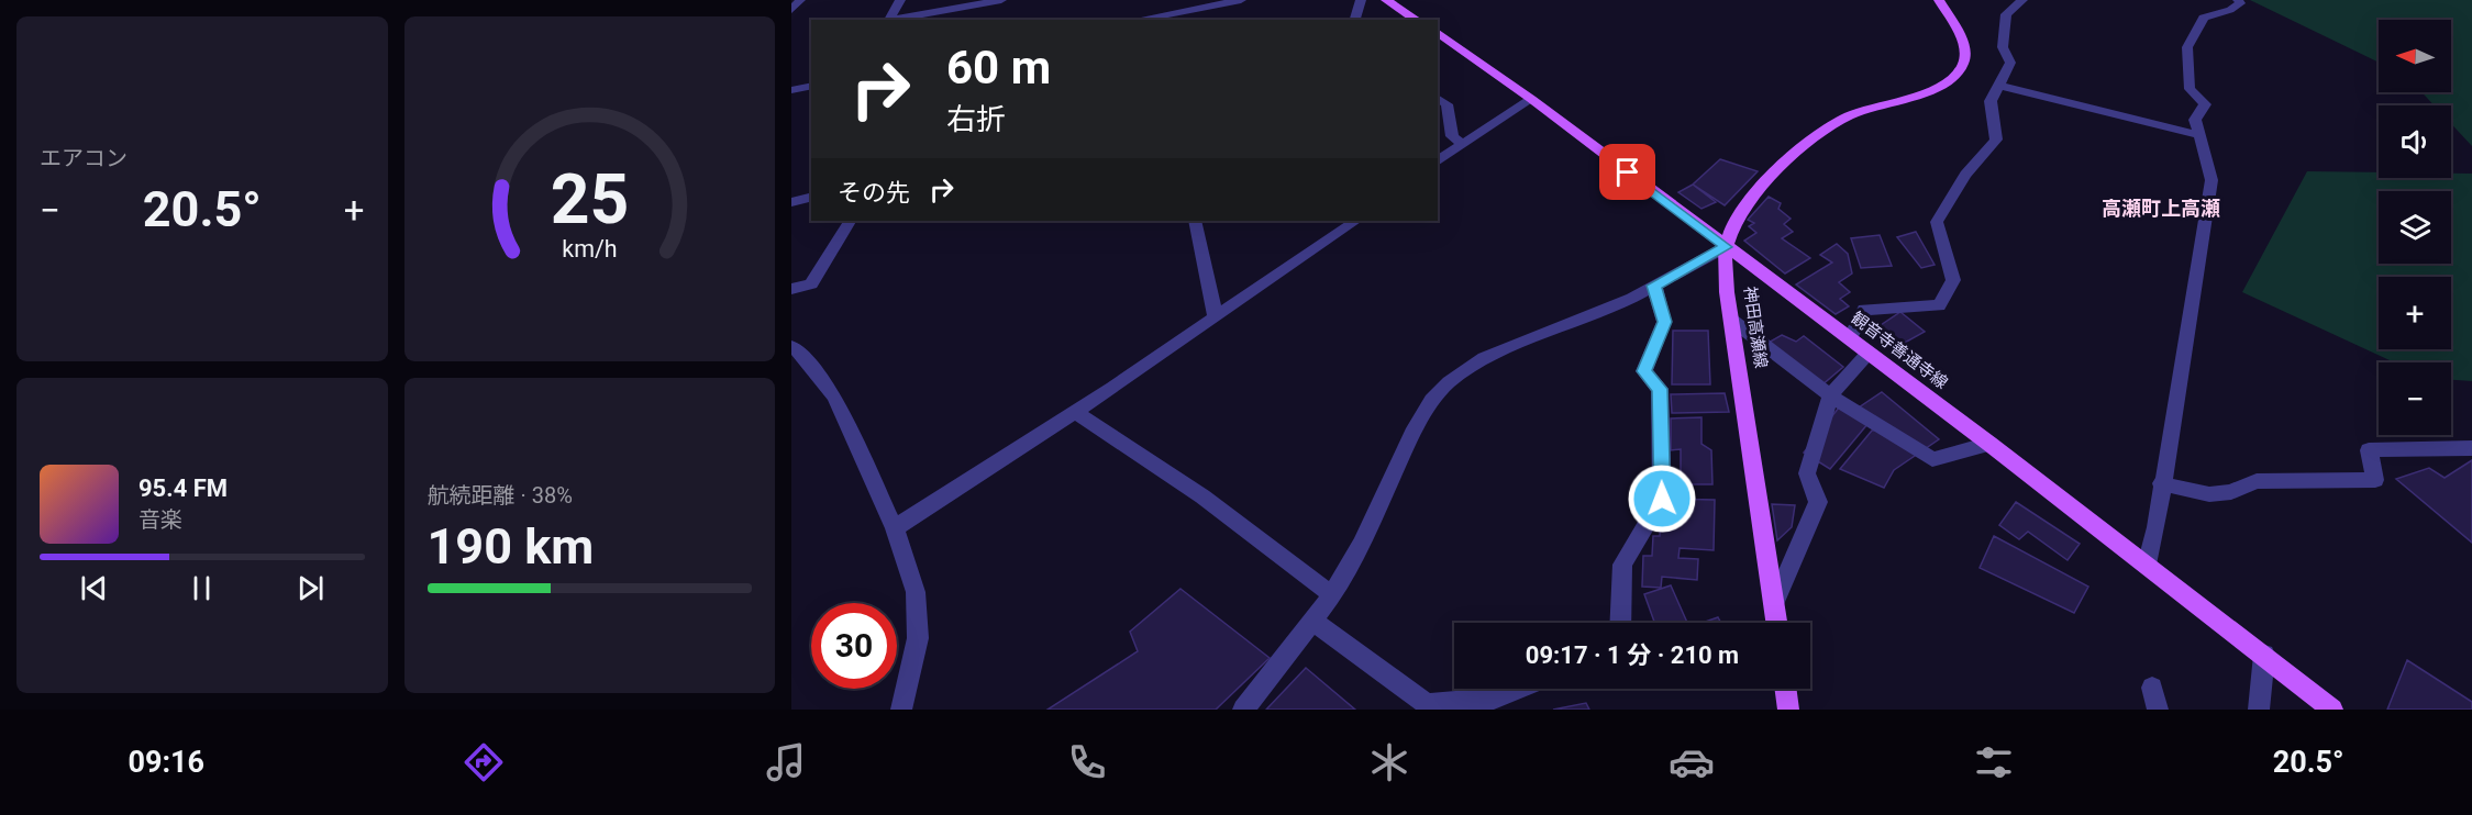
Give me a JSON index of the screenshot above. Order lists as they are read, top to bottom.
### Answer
{
  "streets": {
    "main road": ["神田高瀬線", "観音寺善通寺線"]
  },
  "crossings": [
    ["神田高瀬線", "観音寺善通寺線"]
  ],
  "districts": ["高瀬町上高瀬"],
  "north": "left",
  "page": {
    "tile": [
      "エアコン",
      ["航続距離 · 38%", "190 km"]
    ],
    "map_buttons": ["+", "−"],
    "turn": ["60 m", "右折"],
    "then": "その先",
    "heat": ["−", "20.5°", "+"],
    "song": ["95.4 FM", "音楽"],
    "limit": "30",
    "trip": "09:17 · 1 分 · 210 m",
    "tabs": ["09:16", "20.5°"],
    "gauge": ["25", "km/h"]
  }
}
